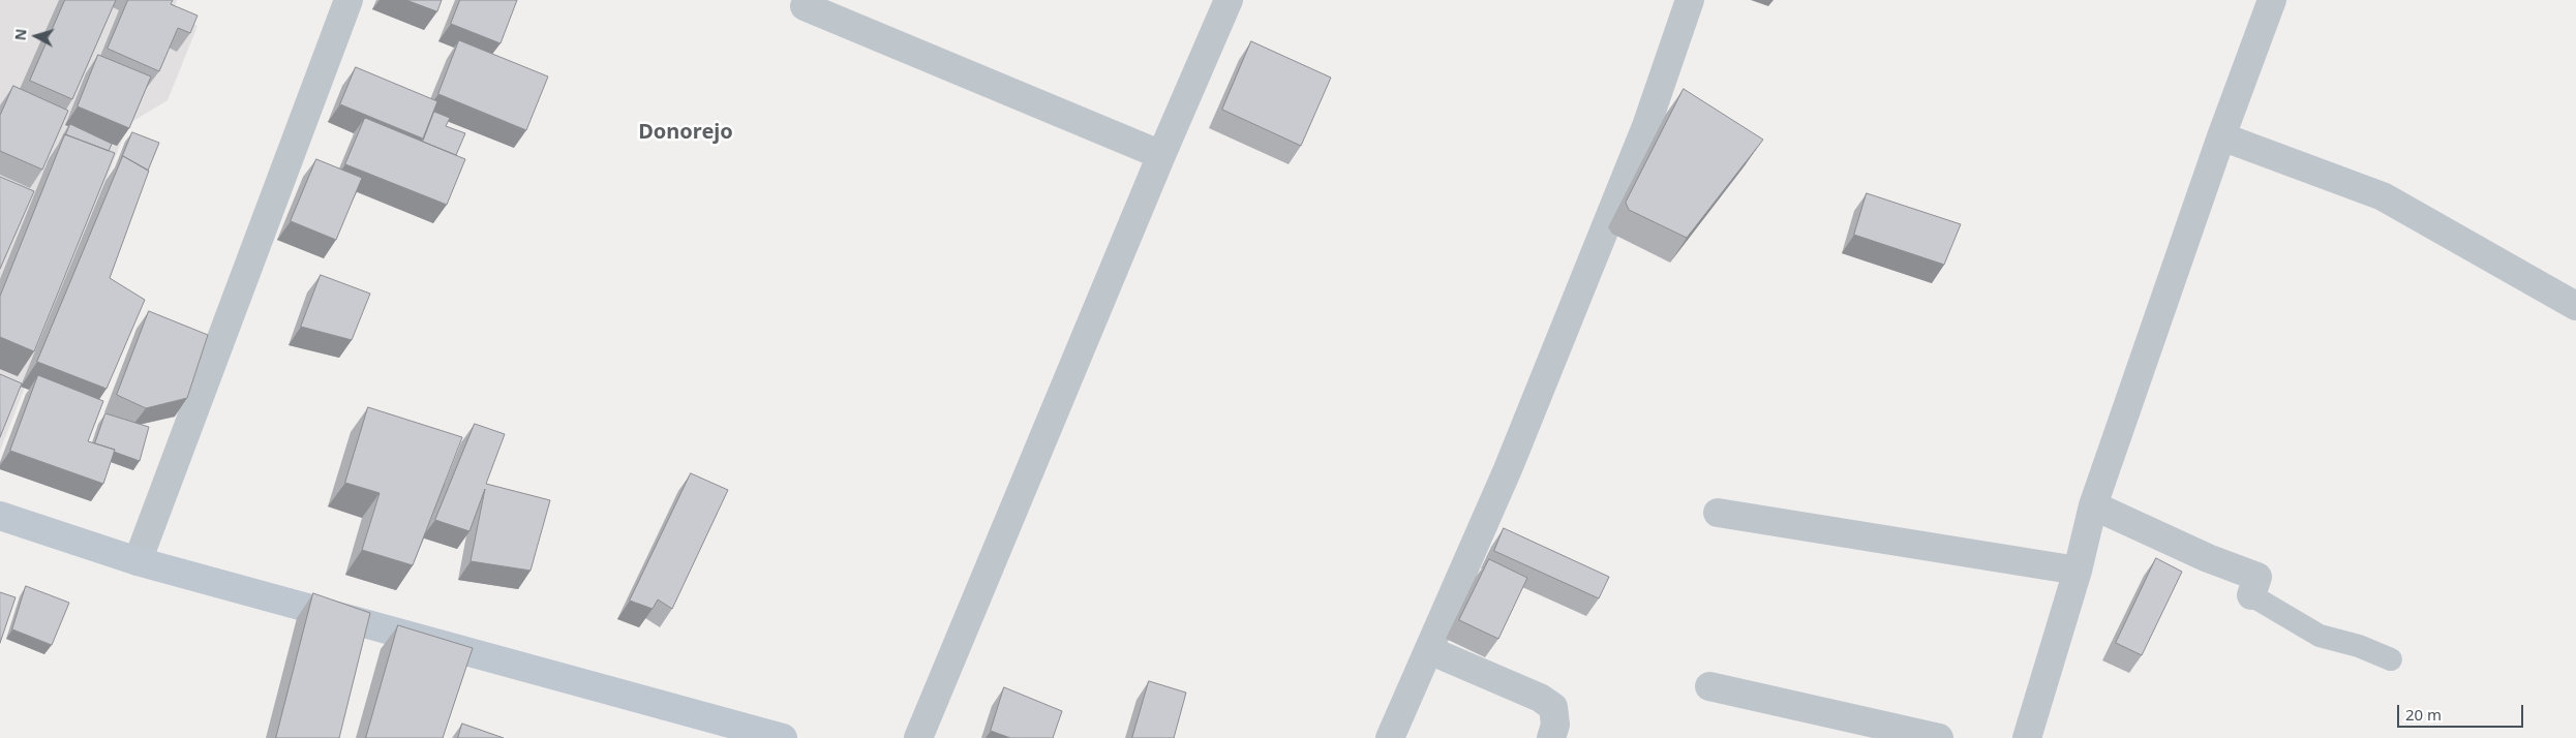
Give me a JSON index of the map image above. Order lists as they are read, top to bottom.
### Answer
{
  "districts": ["Donorejo"],
  "scale_bar": "20 m",
  "north": "left"
}
